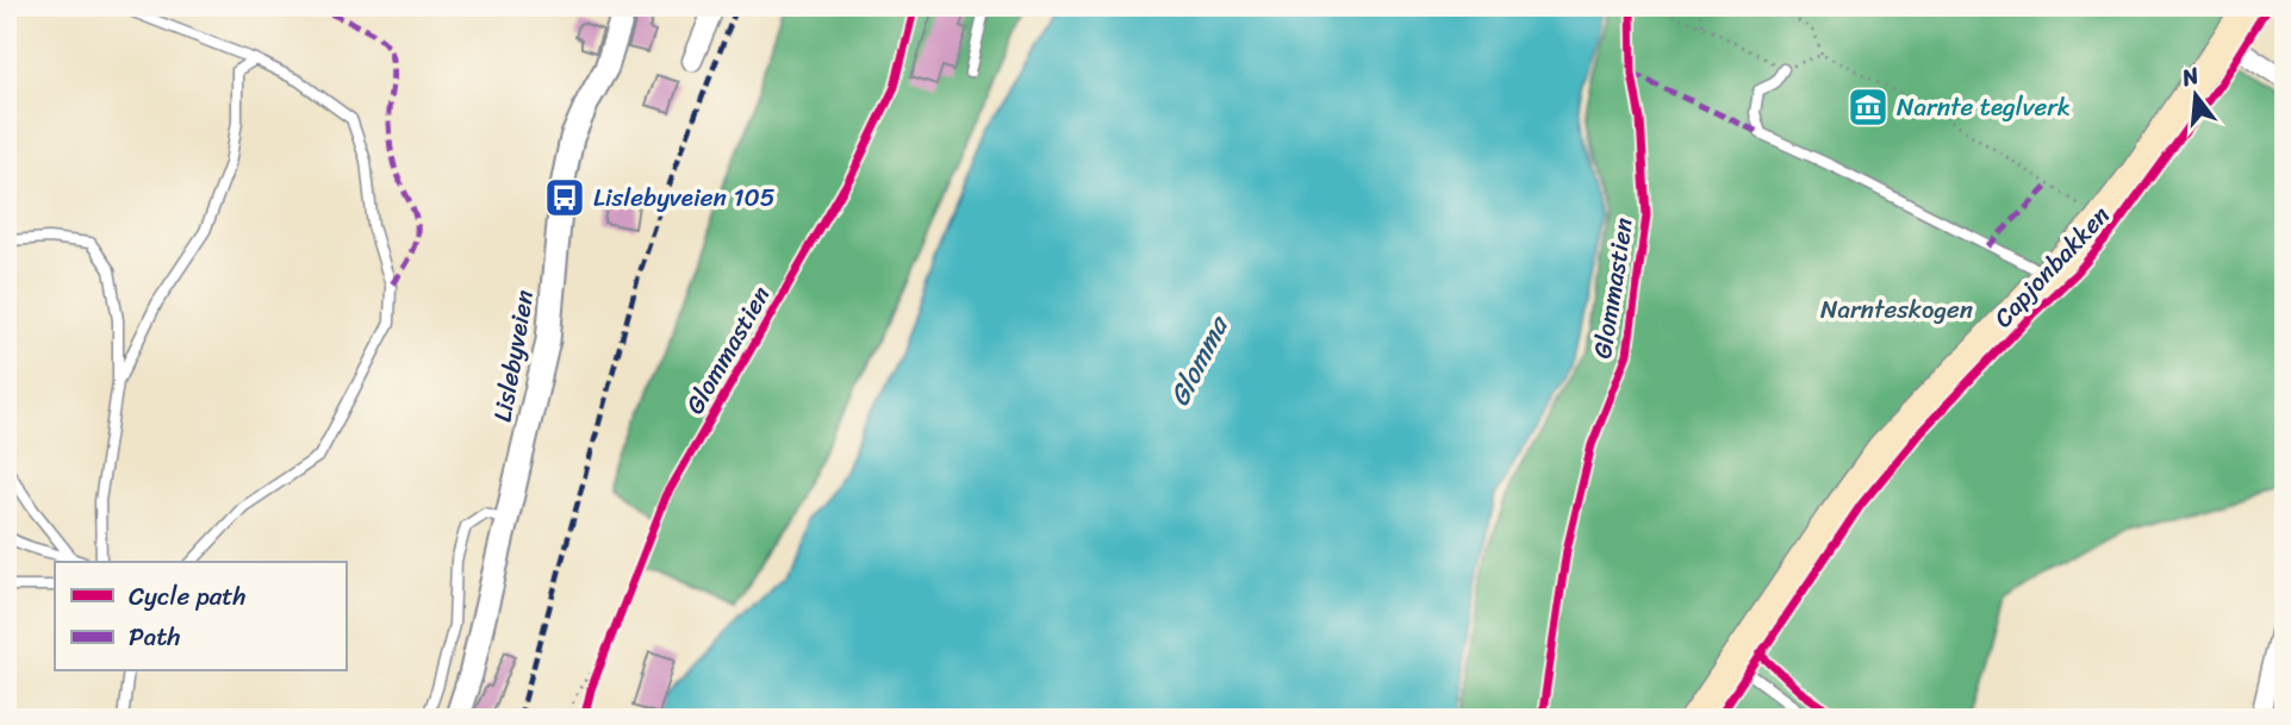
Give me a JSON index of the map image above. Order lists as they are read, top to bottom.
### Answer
{
  "streets": {
    "main road": ["Capjonbakken"],
    "street": ["Lislebyveien"],
    "cycle path": ["Glommastien"]
  },
  "water": ["Glomma"],
  "parks": ["Narnteskogen"],
  "places": {
    "museum": ["Narnte teglverk"],
    "bus stop": ["Lislebyveien 105"]
  },
  "legend": ["Cycle path", "Path"],
  "north": "top"
}
